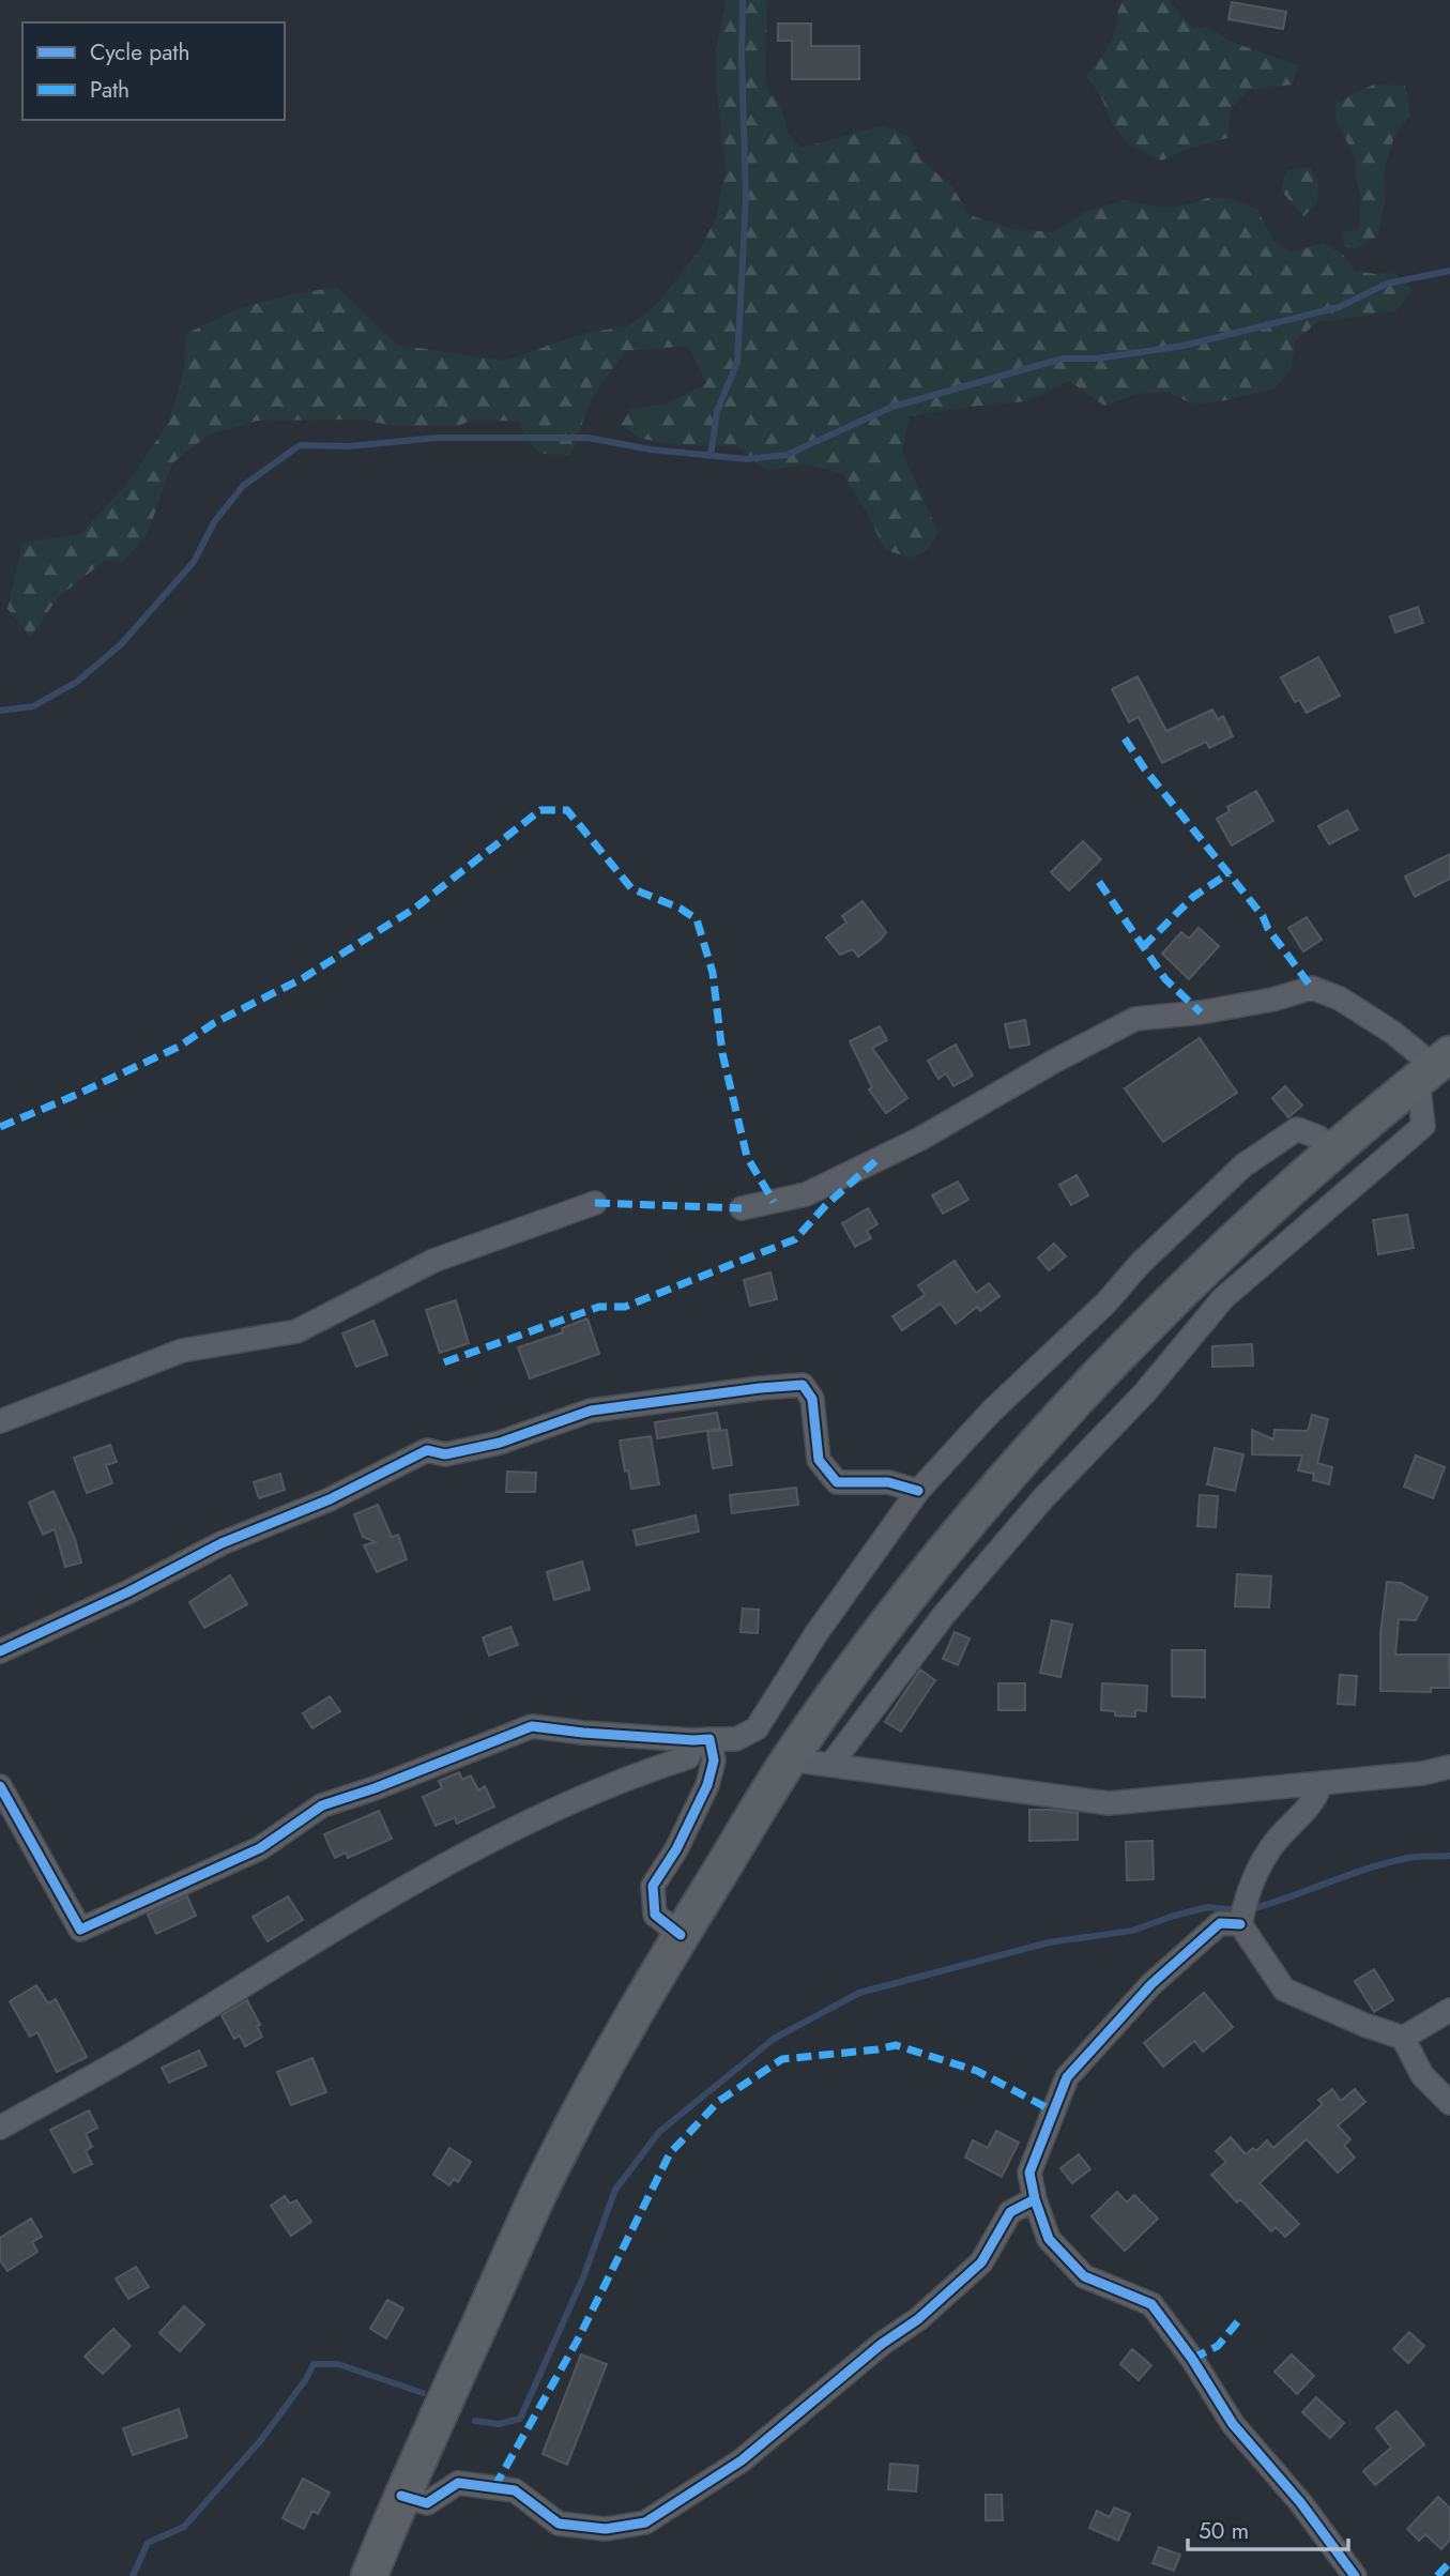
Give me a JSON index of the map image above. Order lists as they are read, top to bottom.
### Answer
{
  "legend": ["Cycle path", "Path"],
  "scale_bar": "50 m"
}
